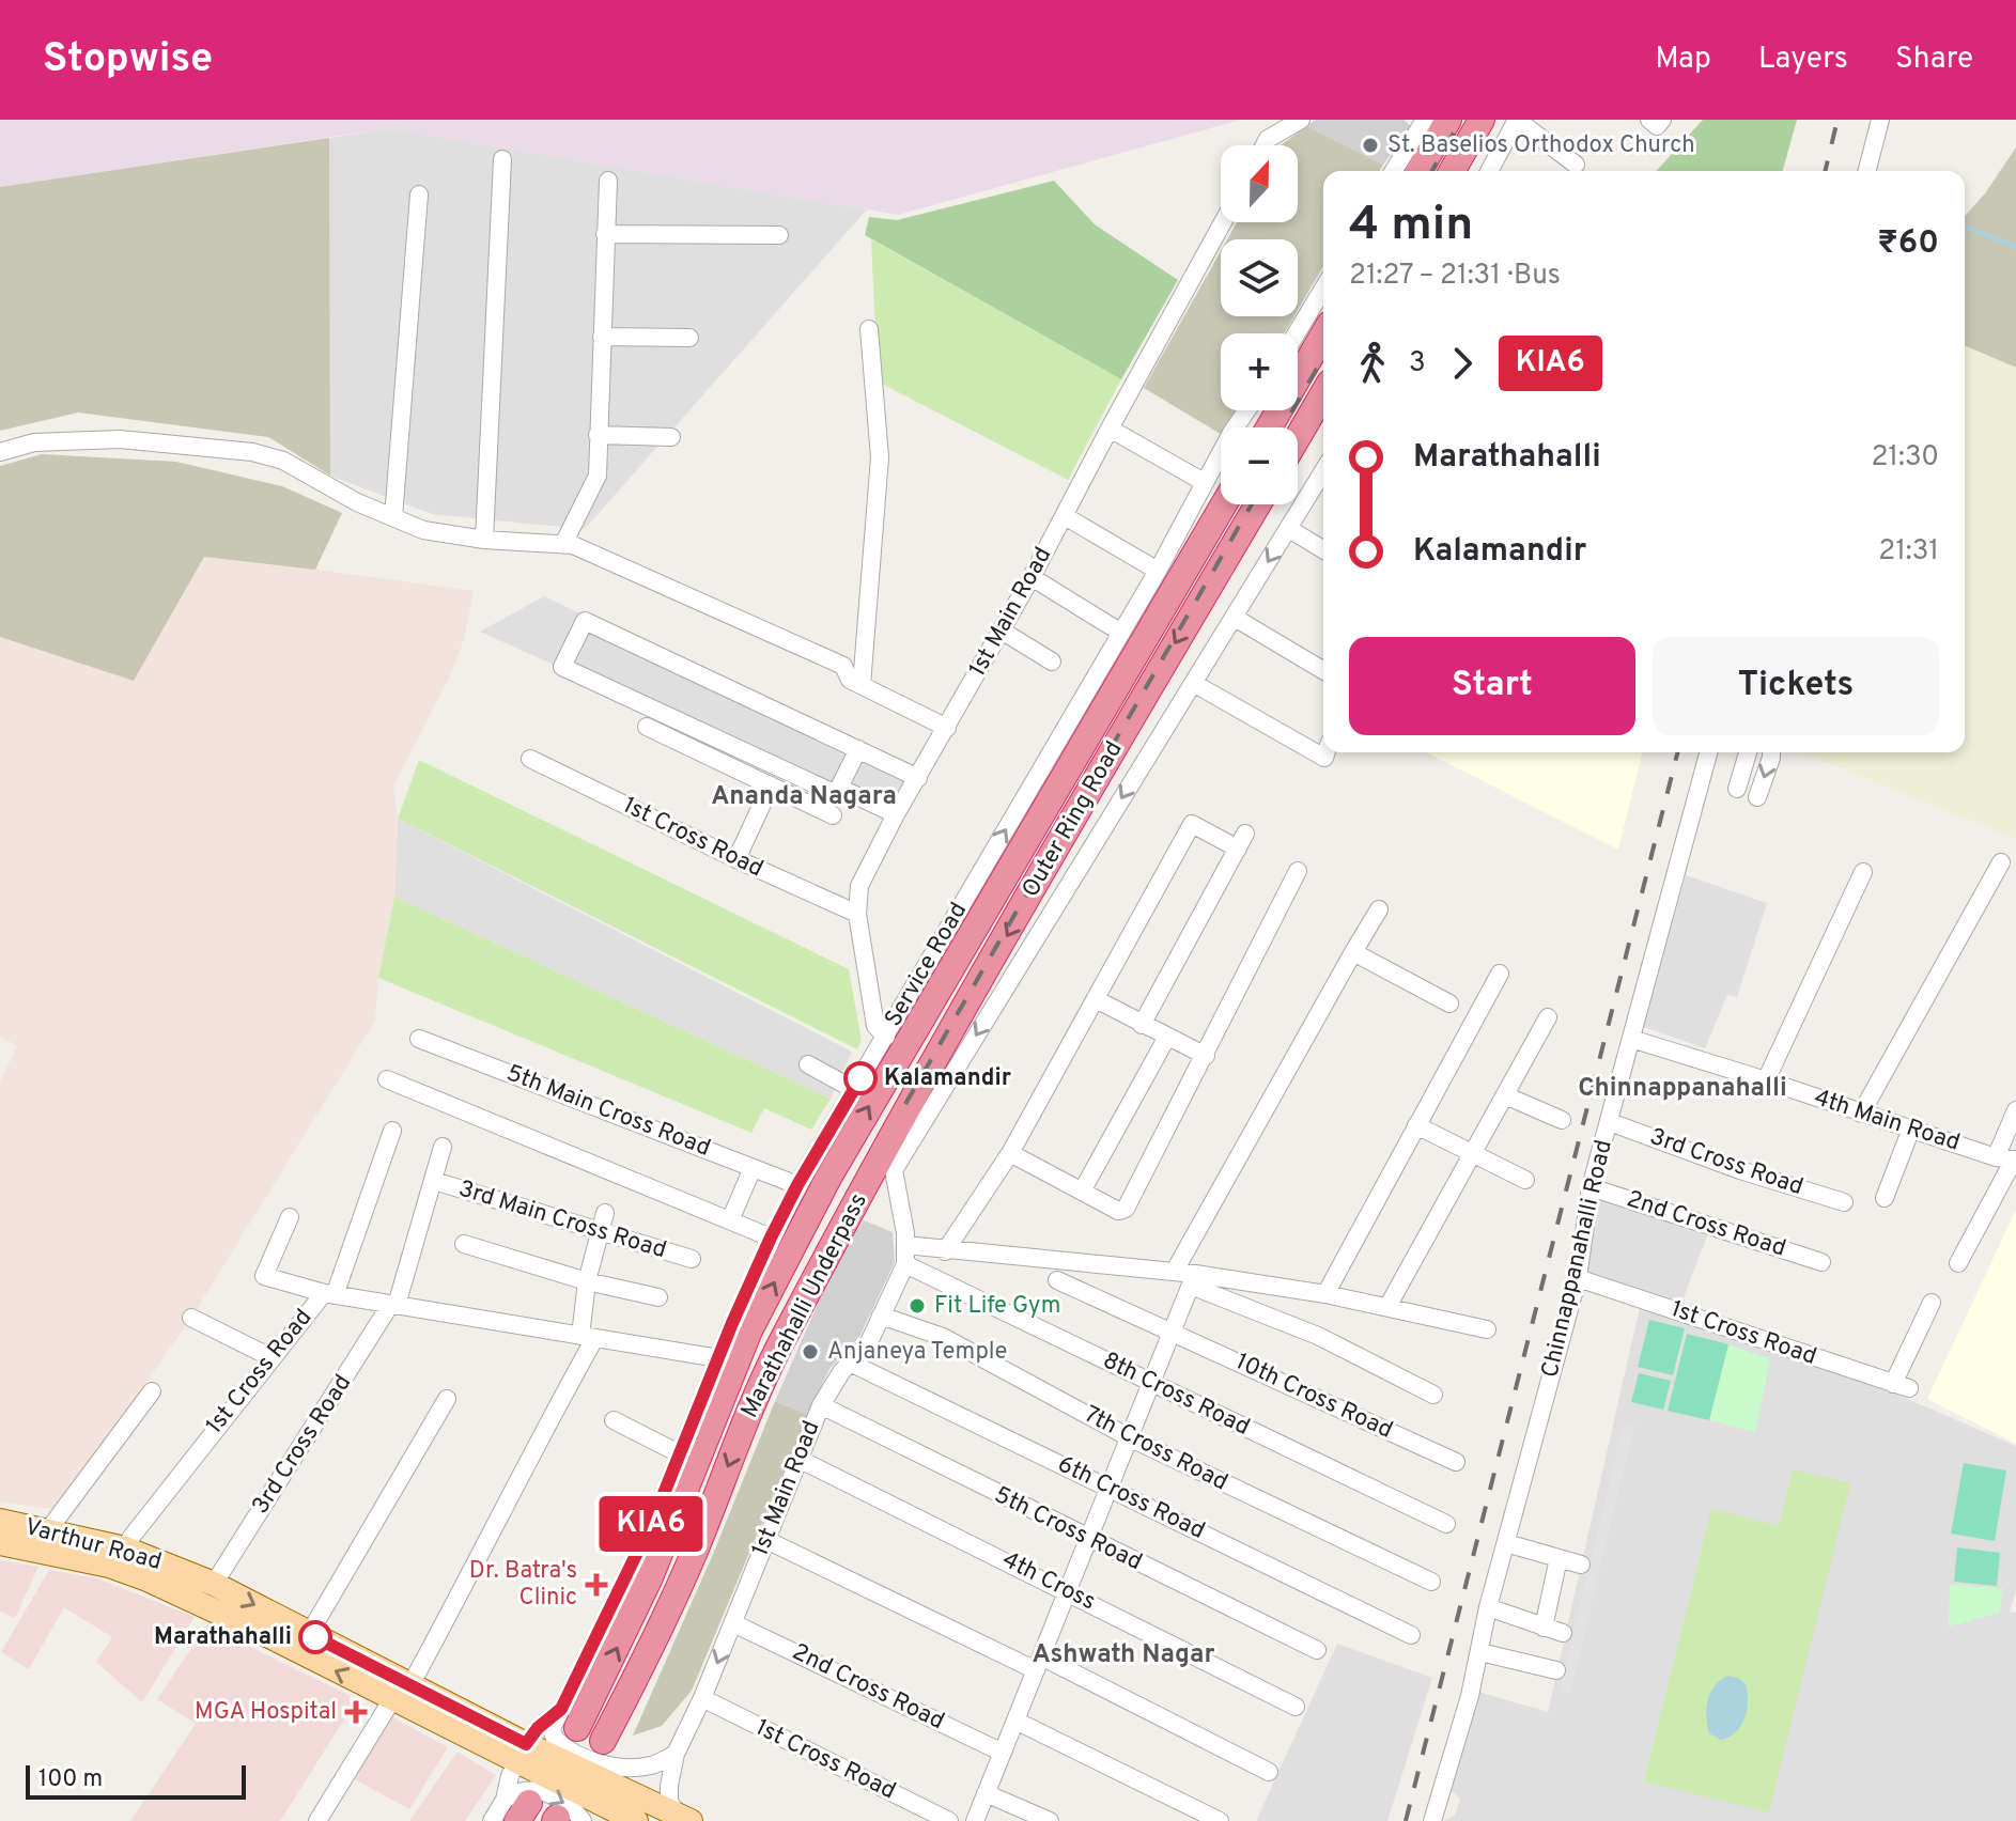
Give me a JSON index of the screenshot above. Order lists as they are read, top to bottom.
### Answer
{
  "streets": {
    "highway": ["Outer Ring Road", "Marathahalli Underpass"],
    "main road": ["Varthur Road"],
    "street": [
      "1st Main Road",
      "1st Cross Road",
      "Service Road",
      "5th Main Cross Road",
      "4th Main Road",
      "3rd Cross Road",
      "3rd Main Cross Road",
      "2nd Cross Road",
      "Chinnappanahalli Road",
      "8th Cross Road",
      "10th Cross Road",
      "7th Cross Road",
      "6th Cross Road",
      "5th Cross Road",
      "4th Cross"
    ]
  },
  "crossings": [
    ["1st Main Road", "Outer Ring Road"],
    ["1st Main Road", "1st Cross Road"],
    ["1st Main Road", "Service Road"],
    ["1st Main Road", "2nd Cross Road"],
    ["1st Main Road", "Marathahalli Underpass"],
    ["1st Main Road", "8th Cross Road"],
    ["1st Main Road", "7th Cross Road"],
    ["1st Main Road", "6th Cross Road"],
    ["1st Main Road", "5th Cross Road"],
    ["1st Main Road", "Varthur Road"],
    ["1st Main Road", "4th Cross"],
    ["Outer Ring Road", "Service Road"],
    ["Outer Ring Road", "Marathahalli Underpass"],
    ["1st Cross Road", "Service Road"],
    ["1st Cross Road", "3rd Cross Road"],
    ["1st Cross Road", "Chinnappanahalli Road"],
    ["1st Cross Road", "Varthur Road"],
    ["Service Road", "5th Main Cross Road"],
    ["Service Road", "Marathahalli Underpass"],
    ["Service Road", "Varthur Road"],
    ["4th Main Road", "Chinnappanahalli Road"],
    ["3rd Cross Road", "Chinnappanahalli Road"],
    ["3rd Cross Road", "Varthur Road"],
    ["2nd Cross Road", "Chinnappanahalli Road"]
  ],
  "districts": ["Ananda Nagara", "Chinnappanahalli", "Ashwath Nagar"],
  "places": {
    "other": [
      "St. Baselios Orthodox Church",
      "Kalamandir",
      "Fit Life Gym",
      "Anjaneya Temple",
      "Marathahalli"
    ],
    "health": ["Dr. Batra's Clinic", "MGA Hospital"]
  },
  "lines": ["bus line KIA6"],
  "scale_bar": "100 m",
  "north": "top",
  "page": {
    "header": "Stopwise",
    "nav": ["Map", "Layers", "Share"],
    "on_map": "KIA6",
    "map_buttons": ["+", "−"],
    "heading": ["4 min", "21:27 – 21:31 · Bus", "₹60"],
    "legs": ["3", "KIA6"],
    "list": [
      {
        "name": "Marathahalli",
        "value": "21:30"
      },
      {
        "name": "Kalamandir",
        "value": "21:31"
      }
    ],
    "buttons": ["Start", "Tickets"],
    "scale": "100 m"
  }
}
